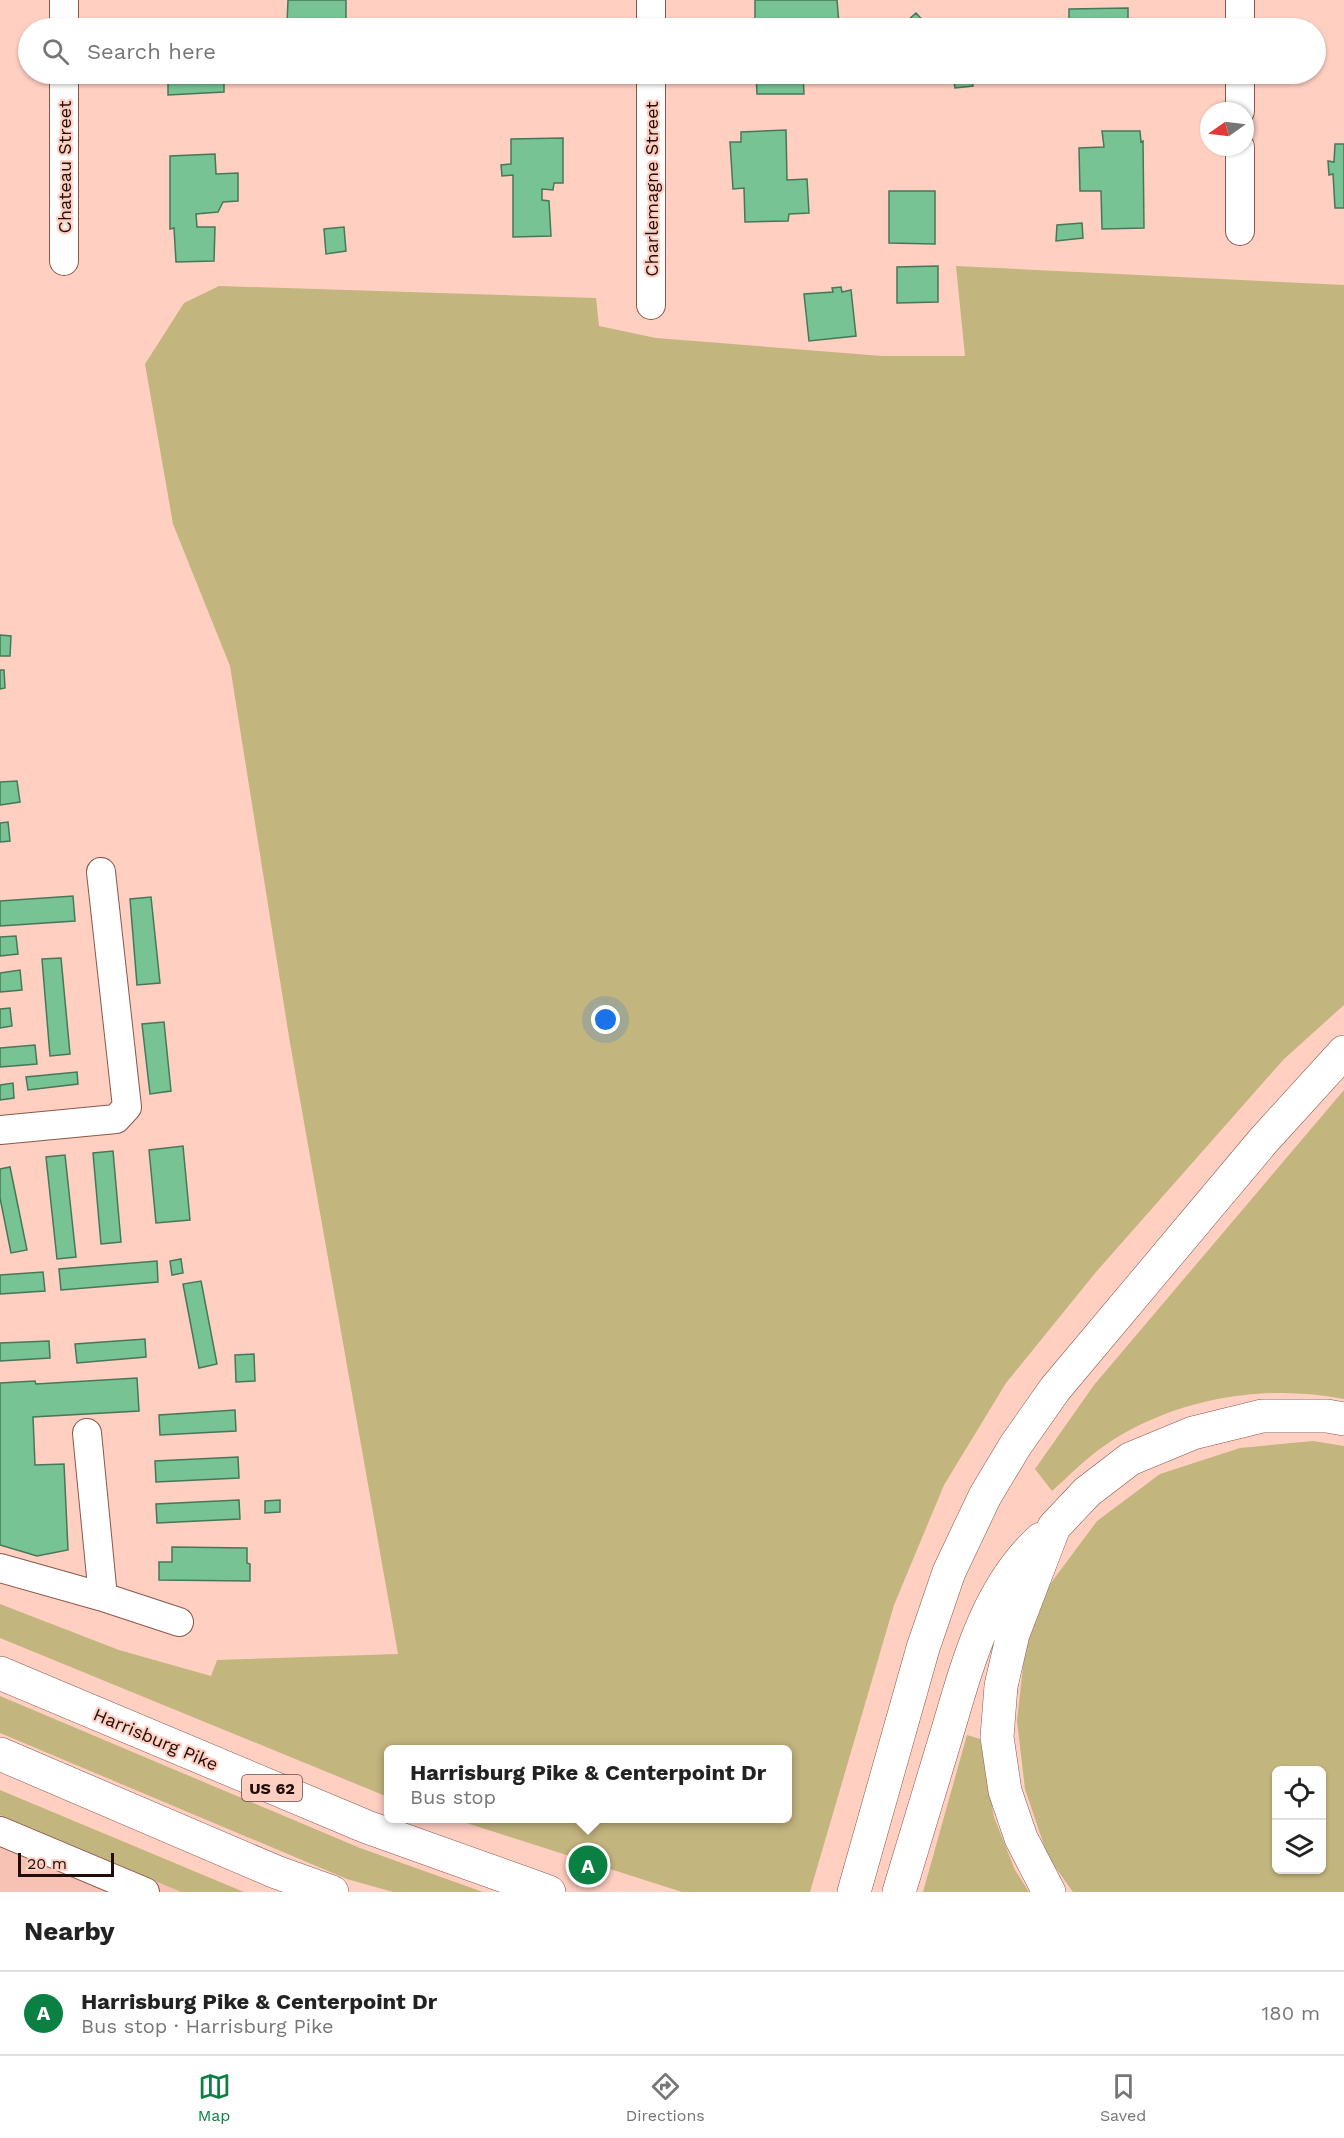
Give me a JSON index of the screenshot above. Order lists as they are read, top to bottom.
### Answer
{
  "streets": {
    "main road": ["Harrisburg Pike", "US 62"],
    "street": ["Chateau Street", "Charlemagne Street"]
  },
  "scale_bar": "20 m",
  "north": "left",
  "page": {
    "search": "Search here",
    "popup": ["Harrisburg Pike & Centerpoint Dr", "Bus stop"],
    "pins": "A",
    "scale": "20 m",
    "heading": "Nearby",
    "list": [
      {
        "mark": "A",
        "name": "Harrisburg Pike & Centerpoint Dr",
        "note": "Bus stop · Harrisburg Pike",
        "value": "180 m"
      }
    ],
    "nav": ["Map", "Directions", "Saved"]
  }
}
